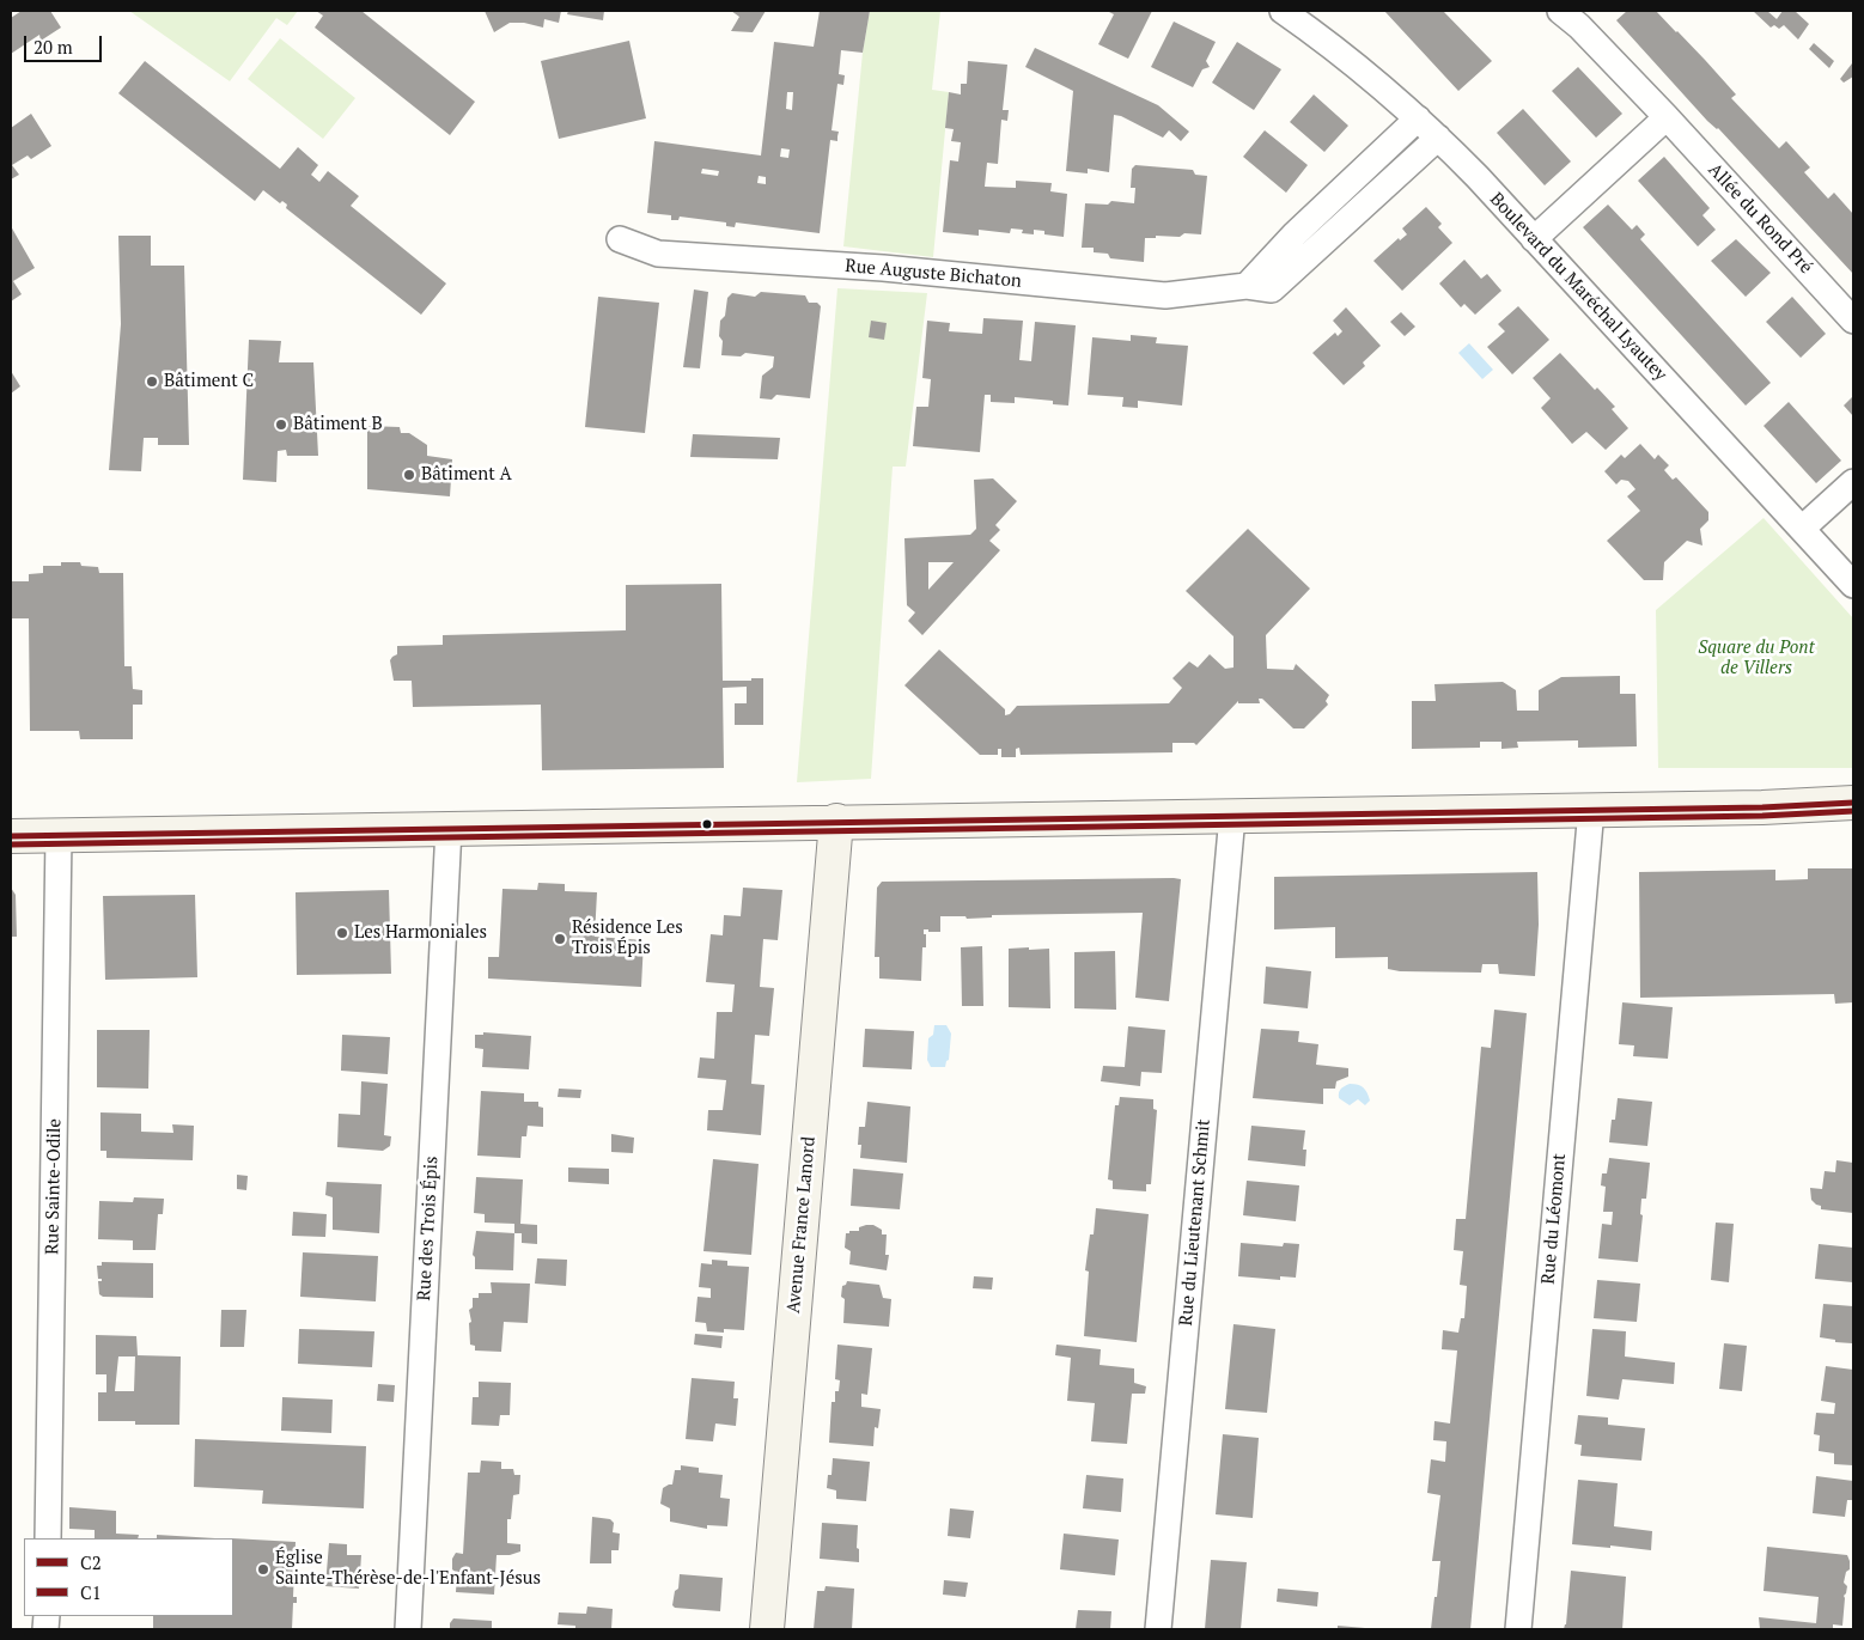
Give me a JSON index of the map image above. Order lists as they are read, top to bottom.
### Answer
{
  "streets": {
    "street": [
      "Allée du Rond Pré",
      "Rue Auguste Bichaton",
      "Boulevard du Maréchal Lyautey",
      "Rue Sainte-Odile",
      "Rue du Léomont",
      "Rue du Lieutenant Schmit",
      "Avenue France Lanord",
      "Rue des Trois Épis"
    ]
  },
  "crossings": [
    ["Rue Auguste Bichaton", "Boulevard du Maréchal Lyautey"]
  ],
  "parks": ["Square du Pont de Villers"],
  "places": [
    "Bâtiment C",
    "Bâtiment B",
    "Bâtiment A",
    "Les Harmoniales",
    "Résidence Les Trois Épis",
    "Église Sainte-Thérèse-de-l'Enfant-Jésus"
  ],
  "lines": ["transit line C2", "transit line C1"],
  "legend": ["C2", "C1"],
  "scale_bar": "20 m"
}
